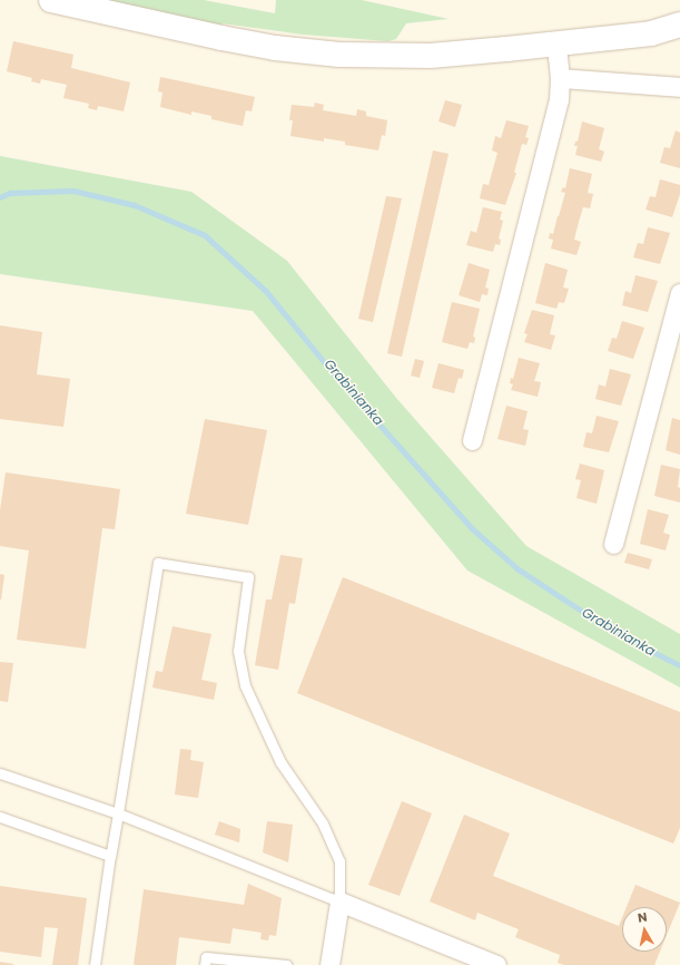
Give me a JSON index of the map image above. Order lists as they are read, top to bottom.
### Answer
{
  "water": ["Grabinianka"],
  "north": "top"
}
